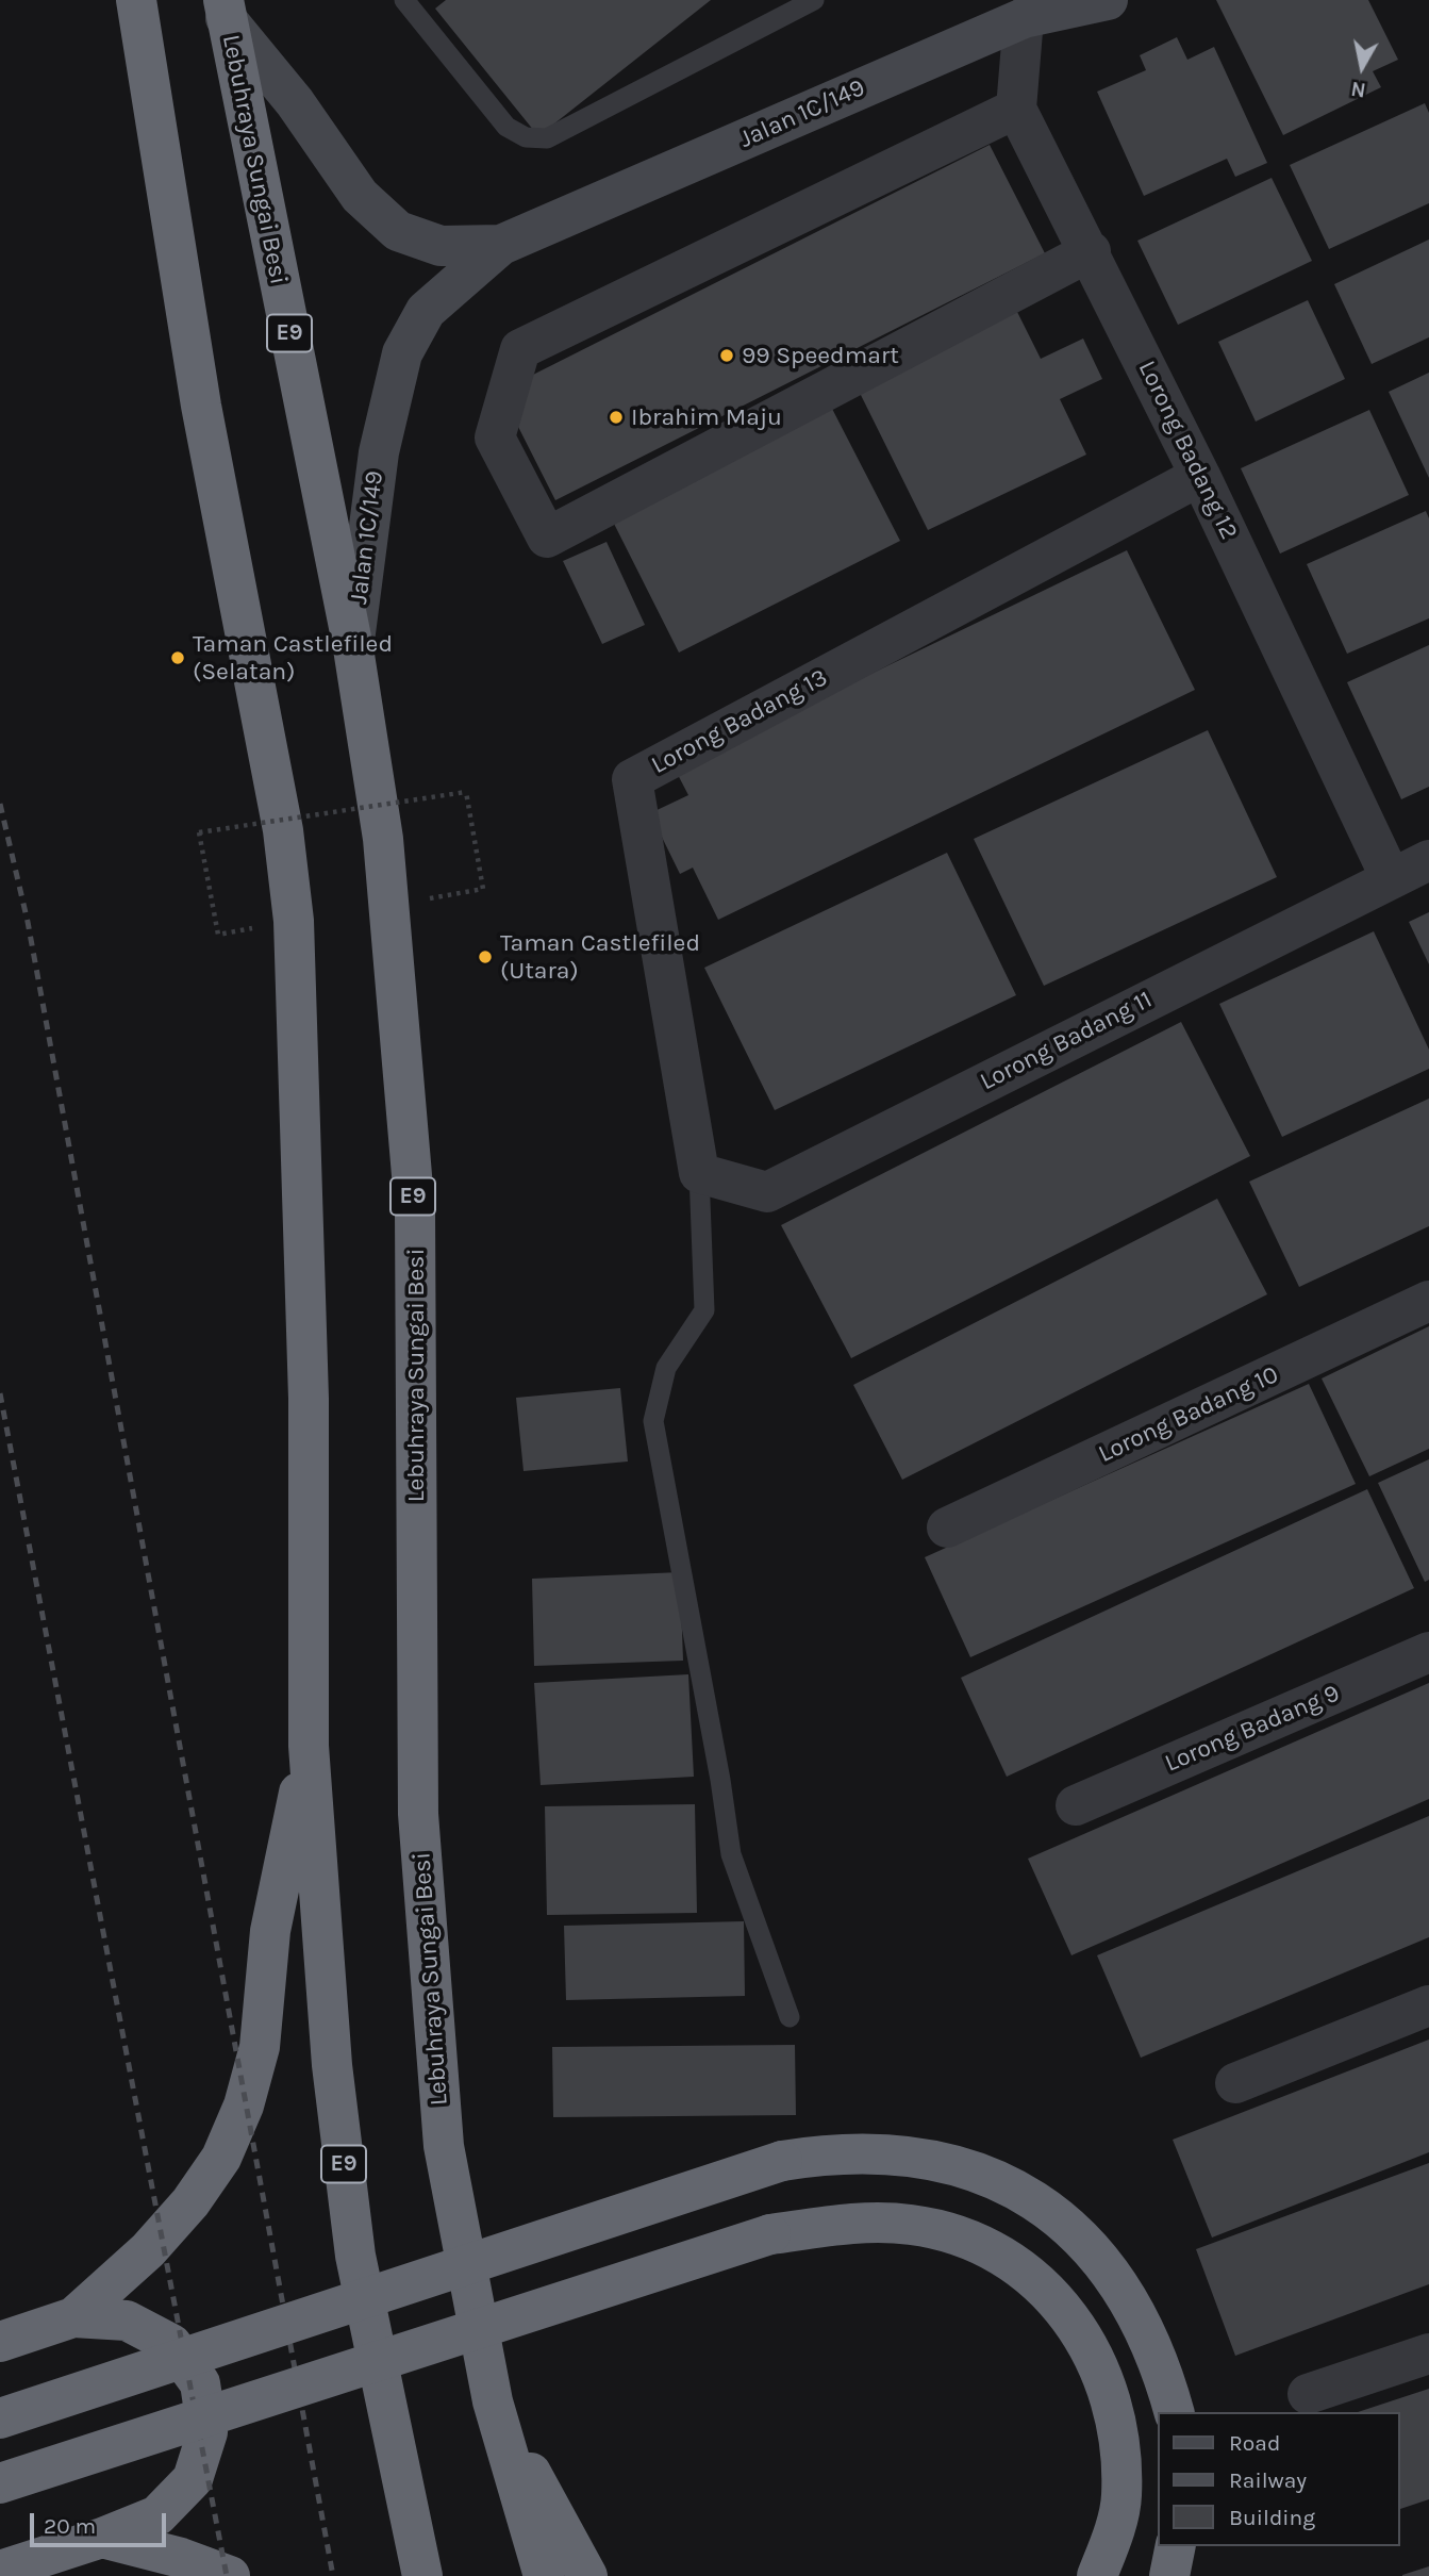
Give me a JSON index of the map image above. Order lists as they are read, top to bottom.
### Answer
{
  "streets": {
    "highway": ["Lebuhraya Sungai Besi", "E9"],
    "street": [
      "Jalan 1C/149",
      "Lorong Badang 12",
      "Lorong Badang 13",
      "Lorong Badang 11",
      "Lorong Badang 10",
      "Lorong Badang 9"
    ]
  },
  "crossings": [
    ["Jalan 1C/149", "Lebuhraya Sungai Besi"],
    ["Lorong Badang 12", "Lorong Badang 13"],
    ["Lorong Badang 12", "Lorong Badang 11"],
    ["Lorong Badang 13", "Lorong Badang 11"]
  ],
  "places": [
    "99 Speedmart",
    "Ibrahim Maju",
    "Taman Castlefiled (Selatan)",
    "Taman Castlefiled (Utara)"
  ],
  "legend": ["Road", "Railway", "Building"],
  "scale_bar": "20 m",
  "north": "bottom"
}
